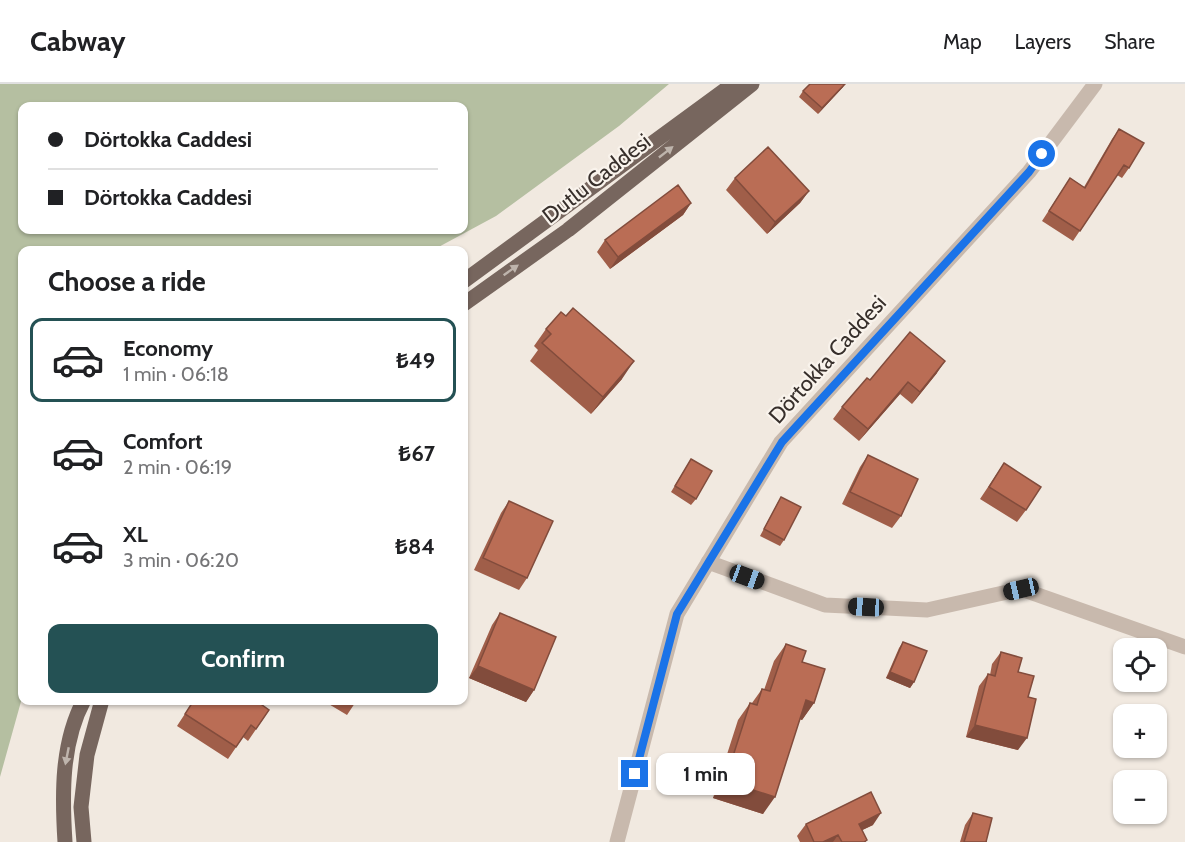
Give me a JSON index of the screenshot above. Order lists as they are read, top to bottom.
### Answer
{
  "streets": {
    "main road": ["Dutlu Caddesi"],
    "street": ["Dörtokka Caddesi"]
  },
  "page": {
    "header": "Cabway",
    "nav": ["Map", "Layers", "Share"],
    "banner": ["Dörtokka Caddesi", "Dörtokka Caddesi"],
    "heading": "Choose a ride",
    "list": [
      {
        "name": "Economy",
        "note": "1 min · 06:18",
        "value": "₺49"
      },
      {
        "name": "Comfort",
        "note": "2 min · 06:19",
        "value": "₺67"
      },
      {
        "name": "XL",
        "note": "3 min · 06:20",
        "value": "₺84"
      }
    ],
    "buttons": "Confirm",
    "map_buttons": ["+", "−"],
    "bubble": "1 min"
  }
}
